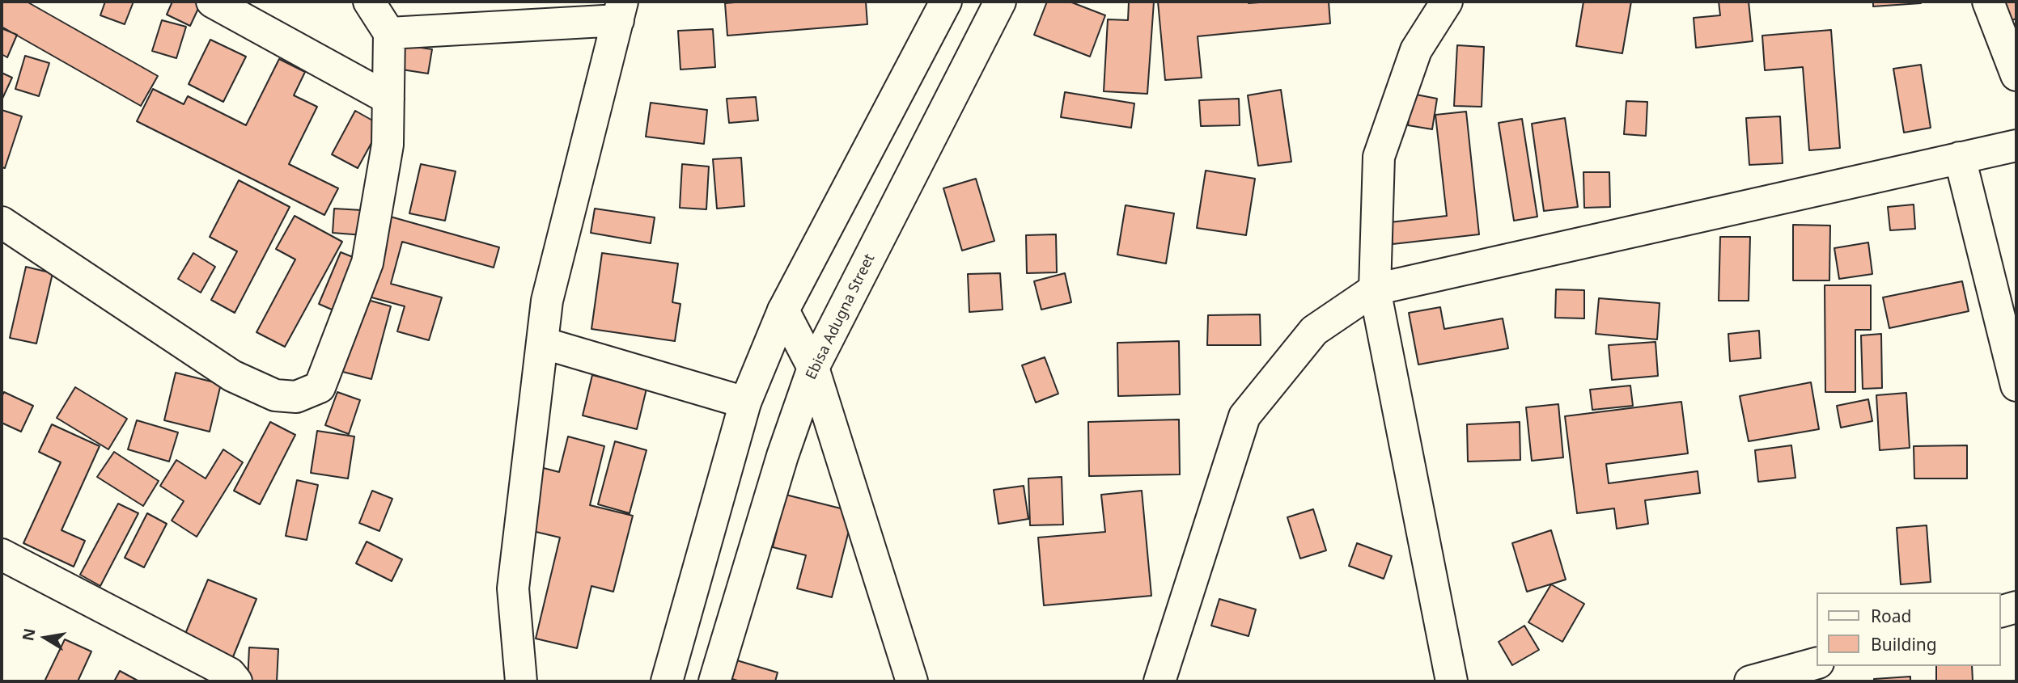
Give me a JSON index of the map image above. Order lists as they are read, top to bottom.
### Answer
{
  "streets": {
    "street": ["Ebisa Adugna Street"]
  },
  "legend": ["Road", "Building"],
  "north": "left"
}
